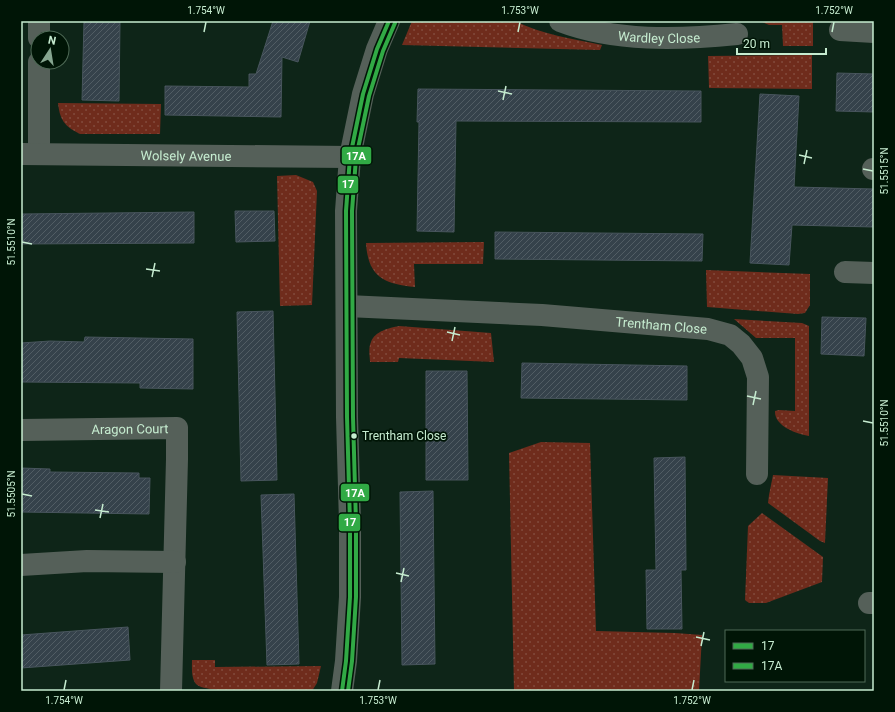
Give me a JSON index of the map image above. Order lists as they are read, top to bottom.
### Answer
{
  "streets": {
    "street": [
      "Wardley Close",
      "Wolsely Avenue",
      "Trentham Close",
      "Aragon Court"
    ]
  },
  "places": ["Trentham Close"],
  "lines": ["transit line 17", "transit line 17A"],
  "legend": ["17", "17A"],
  "scale_bar": "20 m",
  "north": "top",
  "coordinates": [
    "1.754°W",
    "1.753°W",
    "1.752°W",
    "51.5515°N",
    "51.5510°N",
    "51.5505°N"
  ]
}
